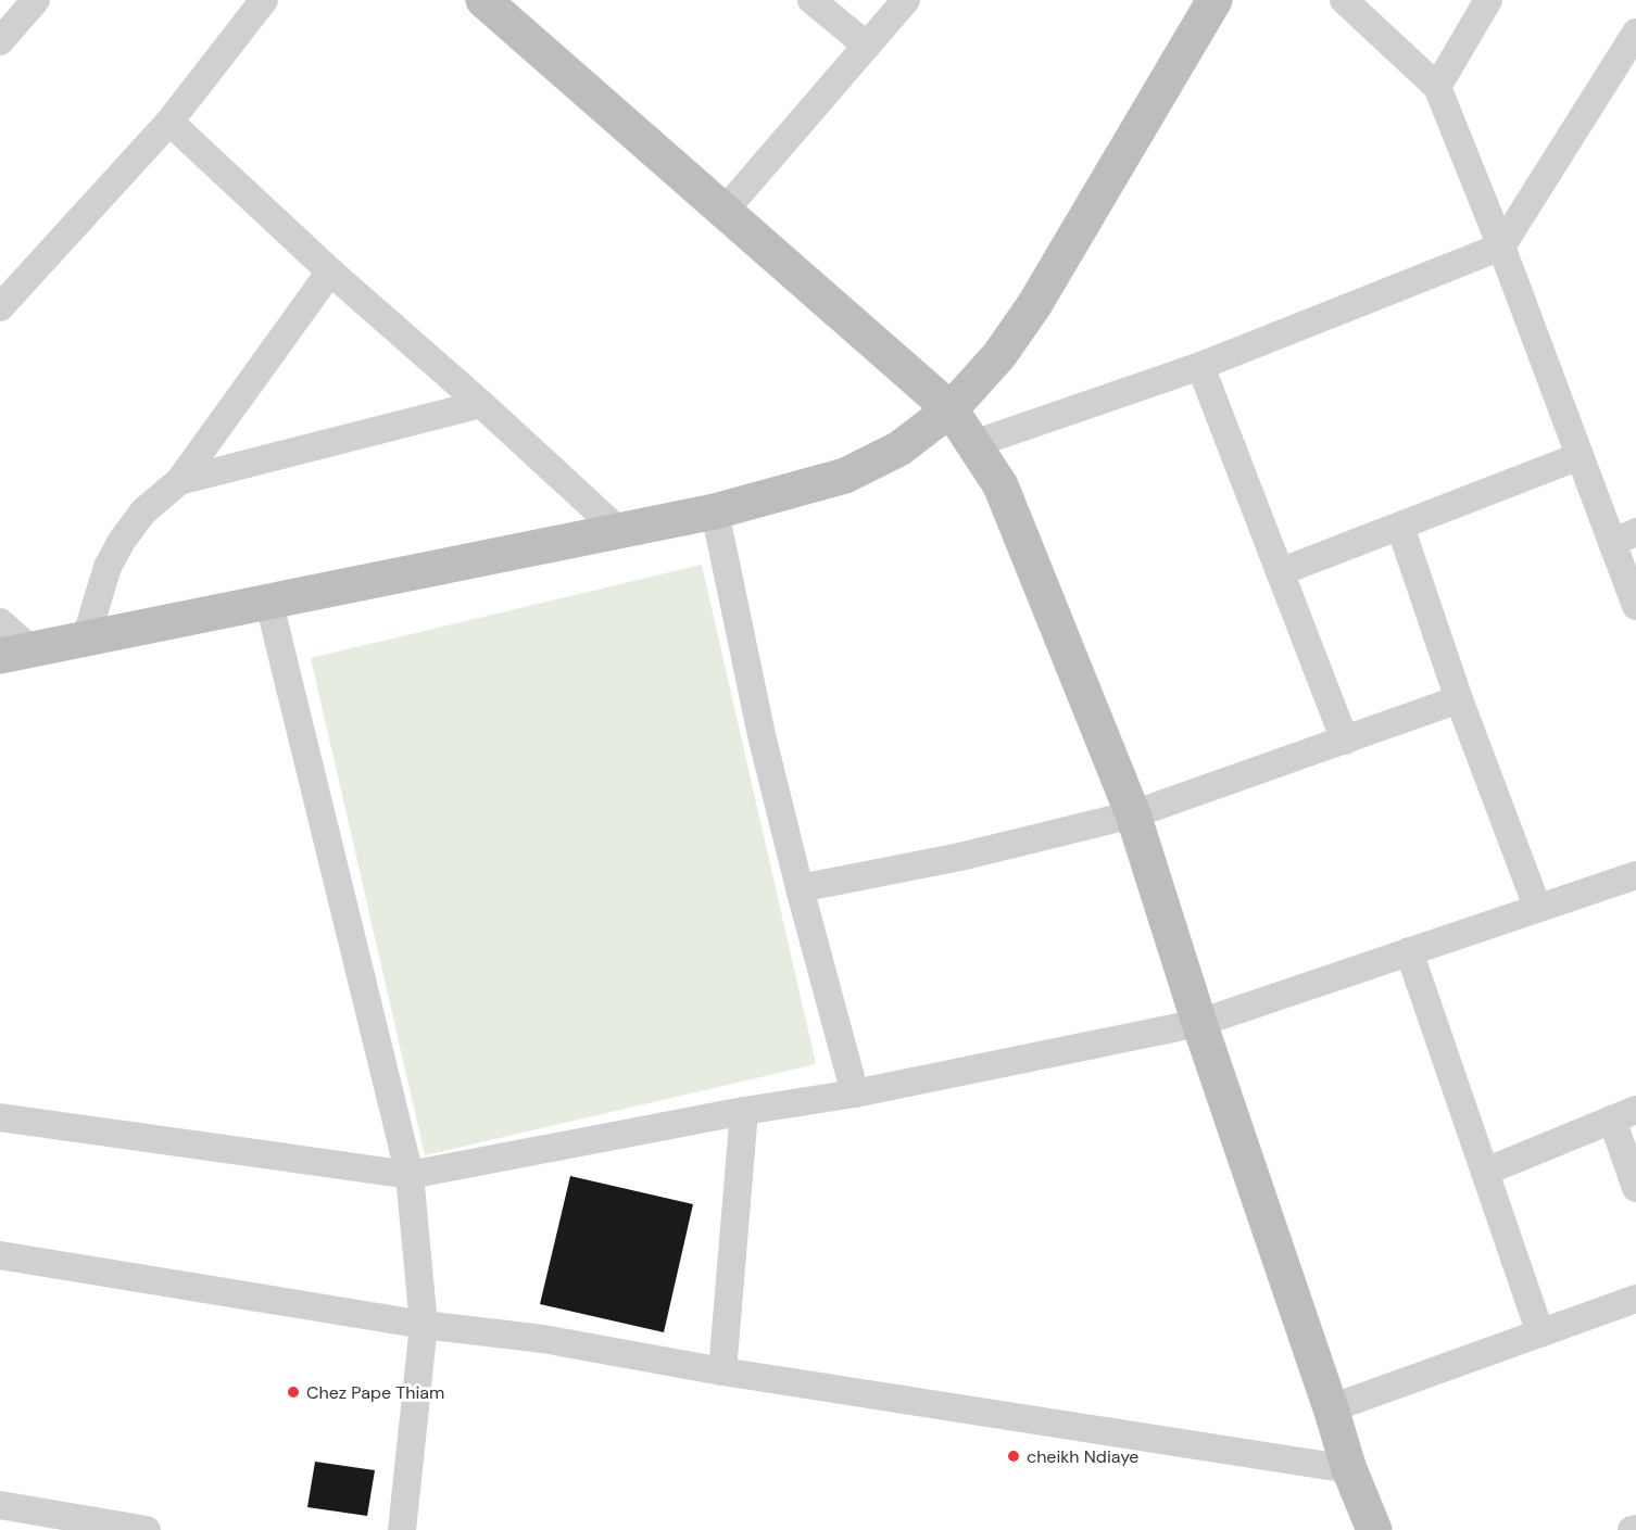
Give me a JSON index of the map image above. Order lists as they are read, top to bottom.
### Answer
{
  "places": ["Chez Pape Thiam", "cheikh Ndiaye"]
}
